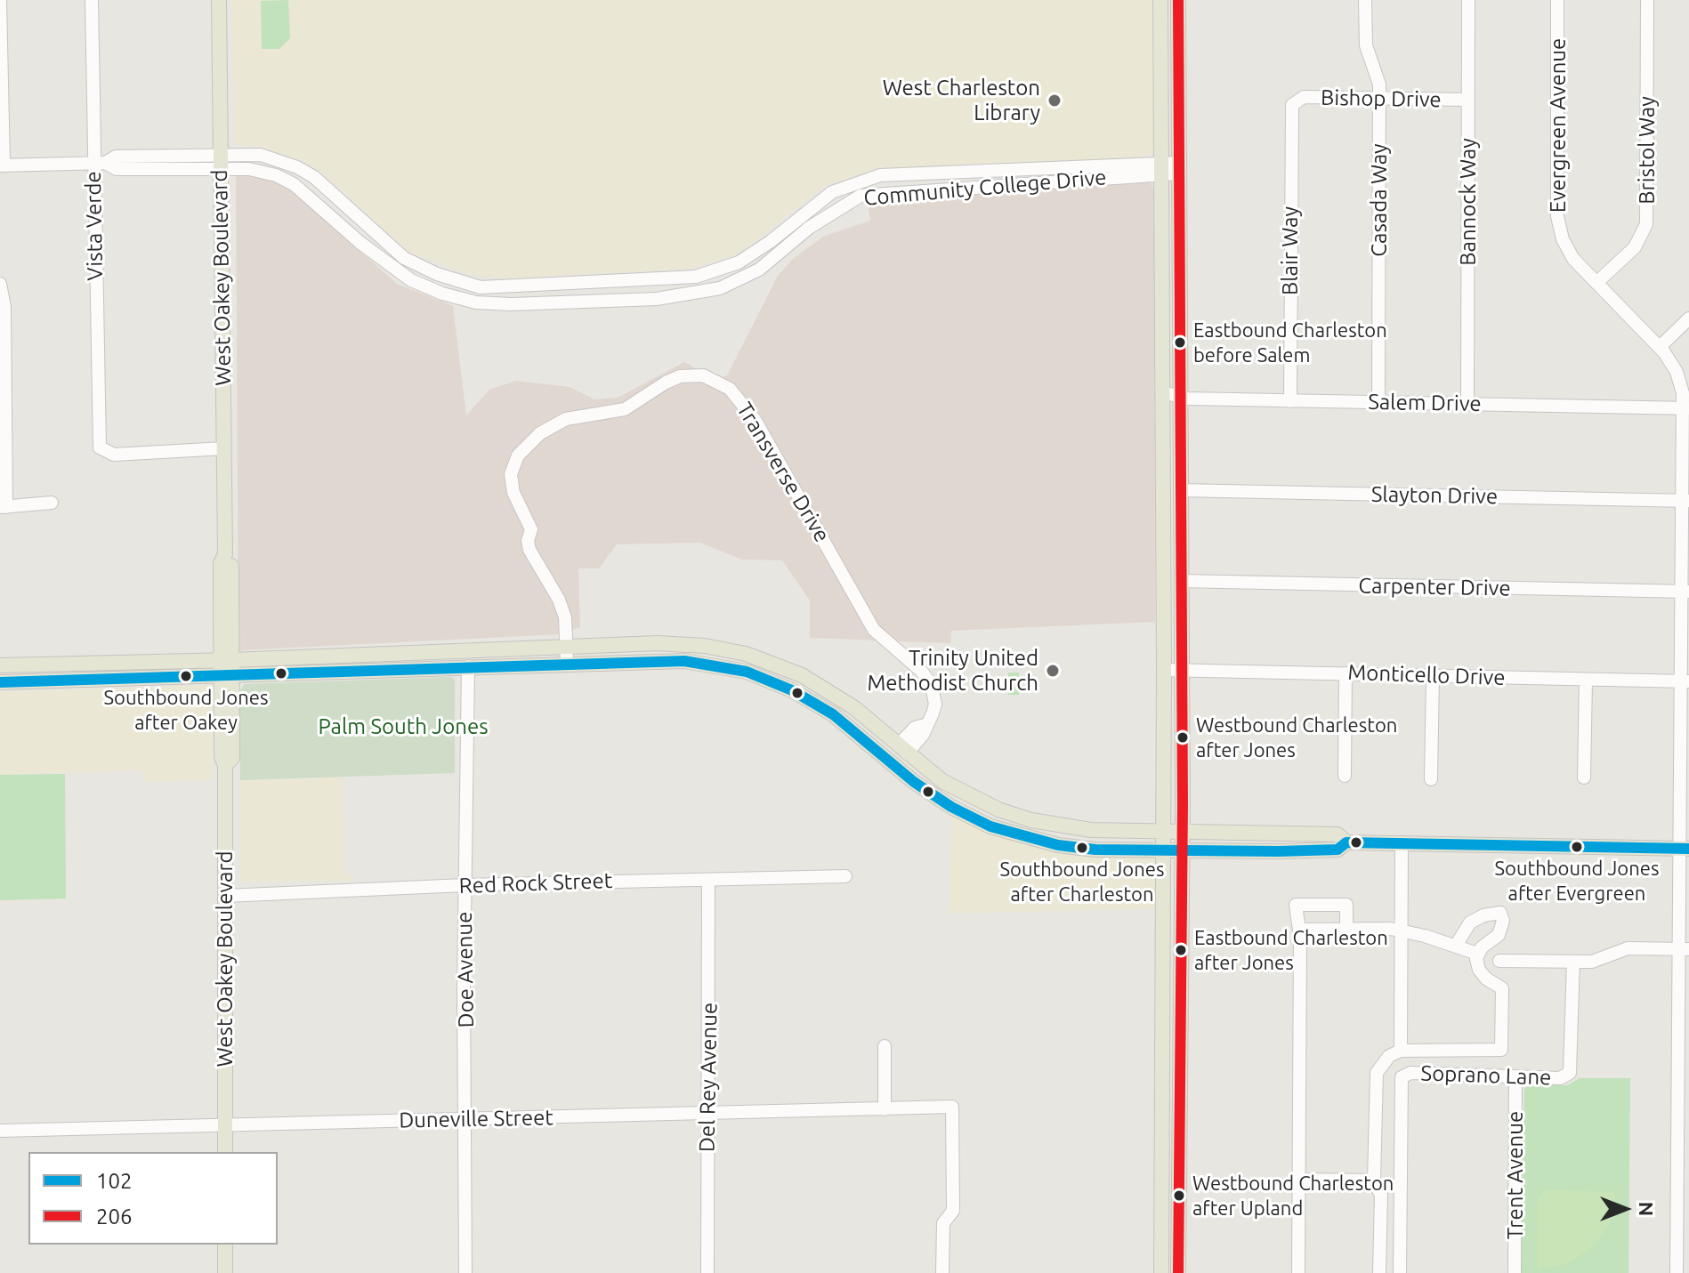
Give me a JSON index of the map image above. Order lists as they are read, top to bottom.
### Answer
{
  "streets": {
    "main road": ["West Oakey Boulevard"],
    "street": [
      "Bishop Drive",
      "Evergreen Avenue",
      "Bristol Way",
      "Community College Drive",
      "Casada Way",
      "Bannock Way",
      "Vista Verde",
      "Blair Way",
      "Salem Drive",
      "Transverse Drive",
      "Slayton Drive",
      "Carpenter Drive",
      "Monticello Drive",
      "Red Rock Street",
      "Doe Avenue",
      "Soprano Lane",
      "Del Rey Avenue",
      "Duneville Street",
      "Trent Avenue"
    ]
  },
  "crossings": [
    ["Bishop Drive", "Casada Way"],
    ["Bishop Drive", "Bannock Way"],
    ["Bishop Drive", "Blair Way"],
    ["Evergreen Avenue", "Bristol Way"],
    ["Evergreen Avenue", "Salem Drive"],
    ["Evergreen Avenue", "Slayton Drive"],
    ["Evergreen Avenue", "Carpenter Drive"],
    ["Evergreen Avenue", "Monticello Drive"],
    ["Community College Drive", "West Oakey Boulevard"],
    ["Casada Way", "Salem Drive"],
    ["Bannock Way", "Salem Drive"],
    ["Vista Verde", "West Oakey Boulevard"],
    ["Blair Way", "Salem Drive"],
    ["West Oakey Boulevard", "Red Rock Street"],
    ["West Oakey Boulevard", "Duneville Street"],
    ["Red Rock Street", "Doe Avenue"],
    ["Red Rock Street", "Del Rey Avenue"],
    ["Doe Avenue", "Duneville Street"],
    ["Soprano Lane", "Trent Avenue"],
    ["Del Rey Avenue", "Duneville Street"]
  ],
  "parks": ["Palm South Jones"],
  "places": [
    "West Charleston Library",
    "Eastbound Charleston before Salem",
    "Trinity United Methodist Church",
    "Southbound Jones after Oakey",
    "Westbound Charleston after Jones",
    "Southbound Jones after Evergreen",
    "Southbound Jones after Charleston",
    "Eastbound Charleston after Jones",
    "Westbound Charleston after Upland"
  ],
  "lines": ["transit line 206", "transit line 102"],
  "legend": ["102", "206"],
  "north": "right"
}
